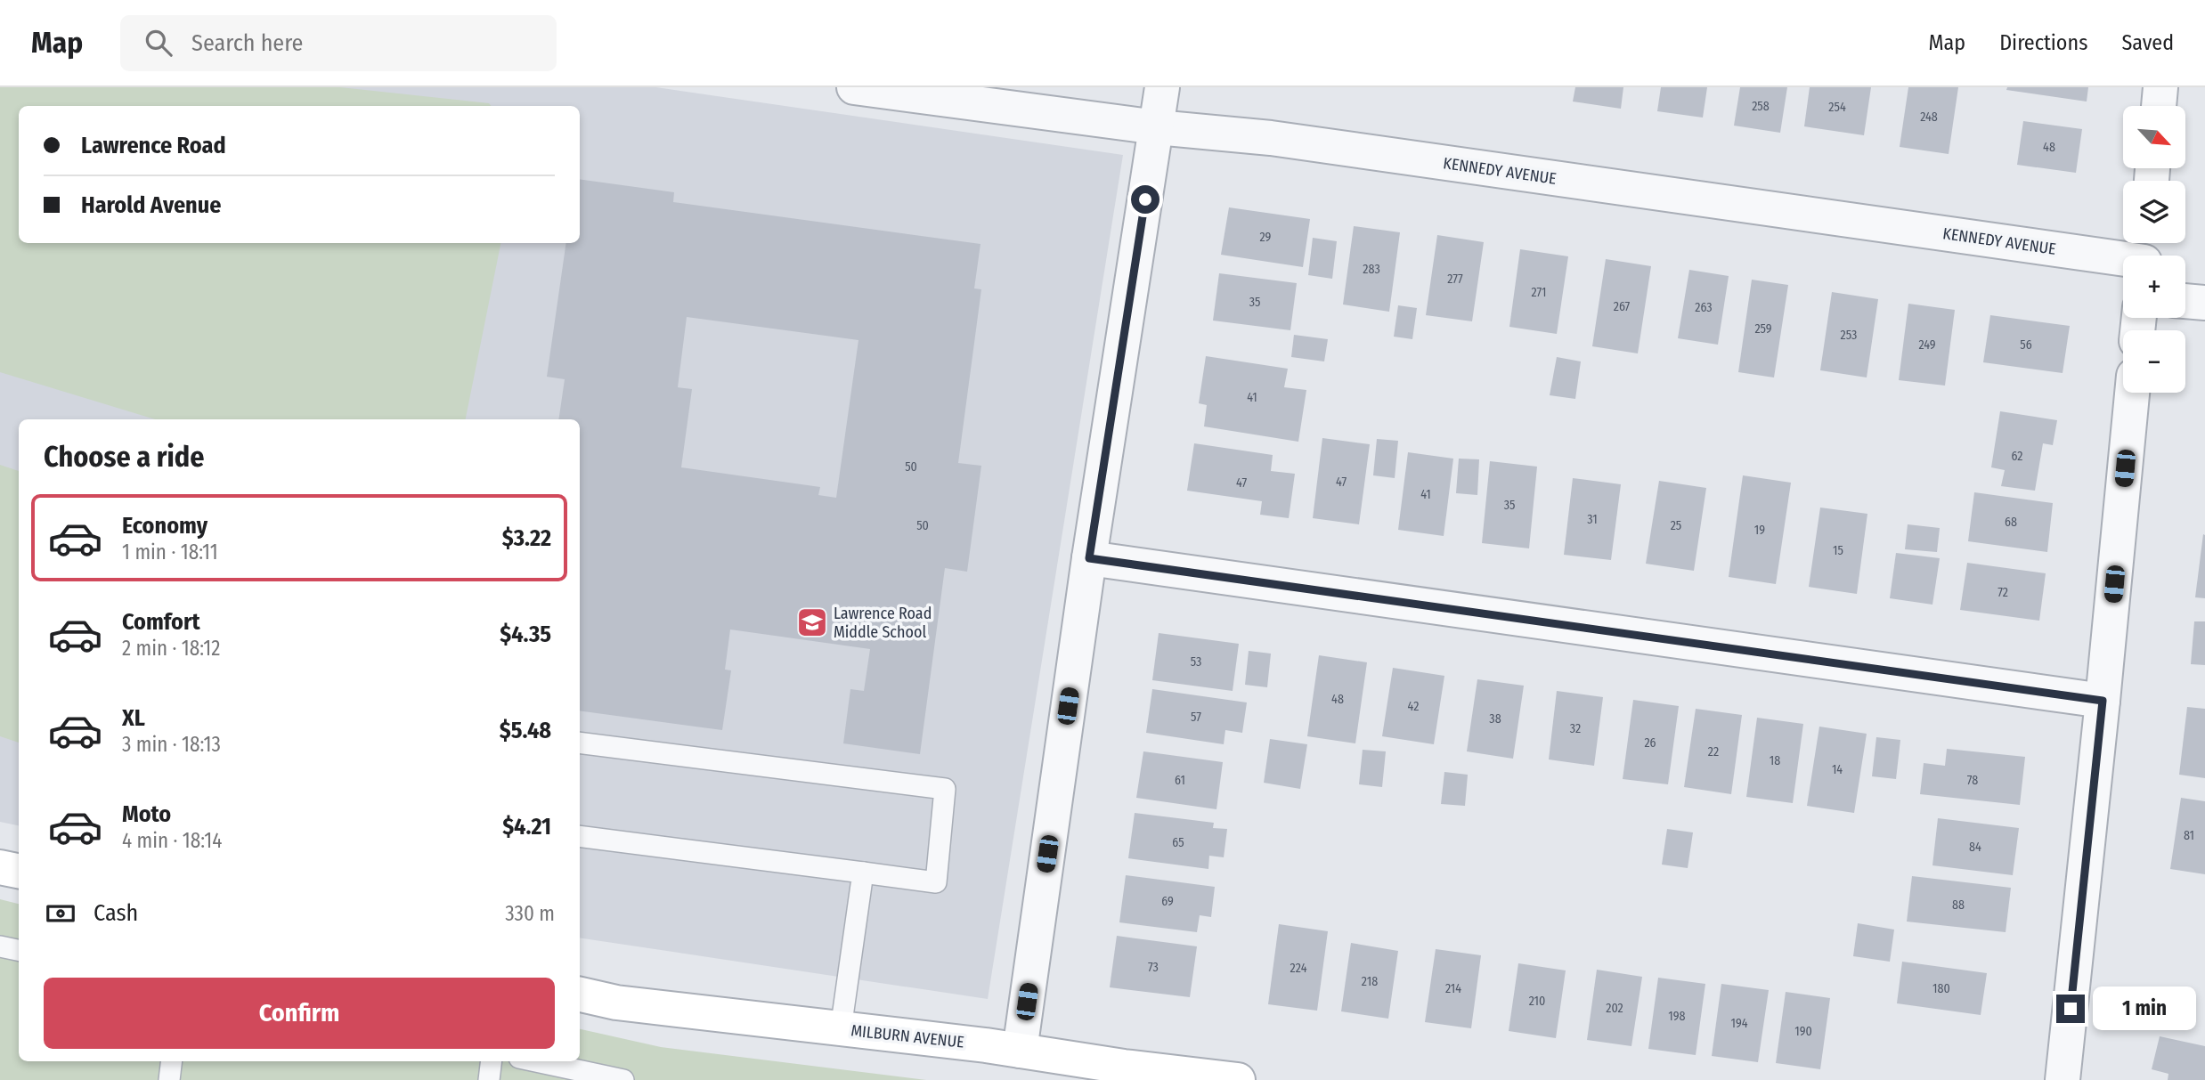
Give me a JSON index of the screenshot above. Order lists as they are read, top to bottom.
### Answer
{
  "streets": {
    "street": ["KENNEDY AVENUE", "MILBURN AVENUE"]
  },
  "places": {
    "school or university": ["Lawrence Road Middle School"]
  },
  "house_numbers": [
    "258",
    "254",
    "248",
    "48",
    "29",
    "283",
    "277",
    "271",
    "35",
    "267",
    "263",
    "259",
    "253",
    "249",
    "56",
    "41",
    "62",
    "50",
    "47",
    "47",
    "41",
    "35",
    "31",
    "68",
    "50",
    "25",
    "19",
    "15",
    "72",
    "53",
    "48",
    "42",
    "57",
    "38",
    "32",
    "26",
    "22",
    "18",
    "14",
    "61",
    "78",
    "81",
    "65",
    "84",
    "69",
    "88",
    "73",
    "224",
    "218",
    "214",
    "180",
    "210",
    "202",
    "198",
    "194",
    "190"
  ],
  "north": "bottom right",
  "page": {
    "header": "Map",
    "search": "Search here",
    "nav": ["Map", "Directions", "Saved"],
    "map_buttons": ["+", "−"],
    "banner": ["Lawrence Road", "Harold Avenue"],
    "heading": "Choose a ride",
    "list": [
      {
        "name": "Economy",
        "note": "1 min · 18:11",
        "value": "$3.22"
      },
      {
        "name": "Comfort",
        "note": "2 min · 18:12",
        "value": "$4.35"
      },
      {
        "name": "XL",
        "note": "3 min · 18:13",
        "value": "$5.48"
      },
      {
        "name": "Moto",
        "note": "4 min · 18:14",
        "value": "$4.21"
      }
    ],
    "pay": ["Cash", "330 m"],
    "buttons": "Confirm",
    "bubble": "1 min"
  }
}
